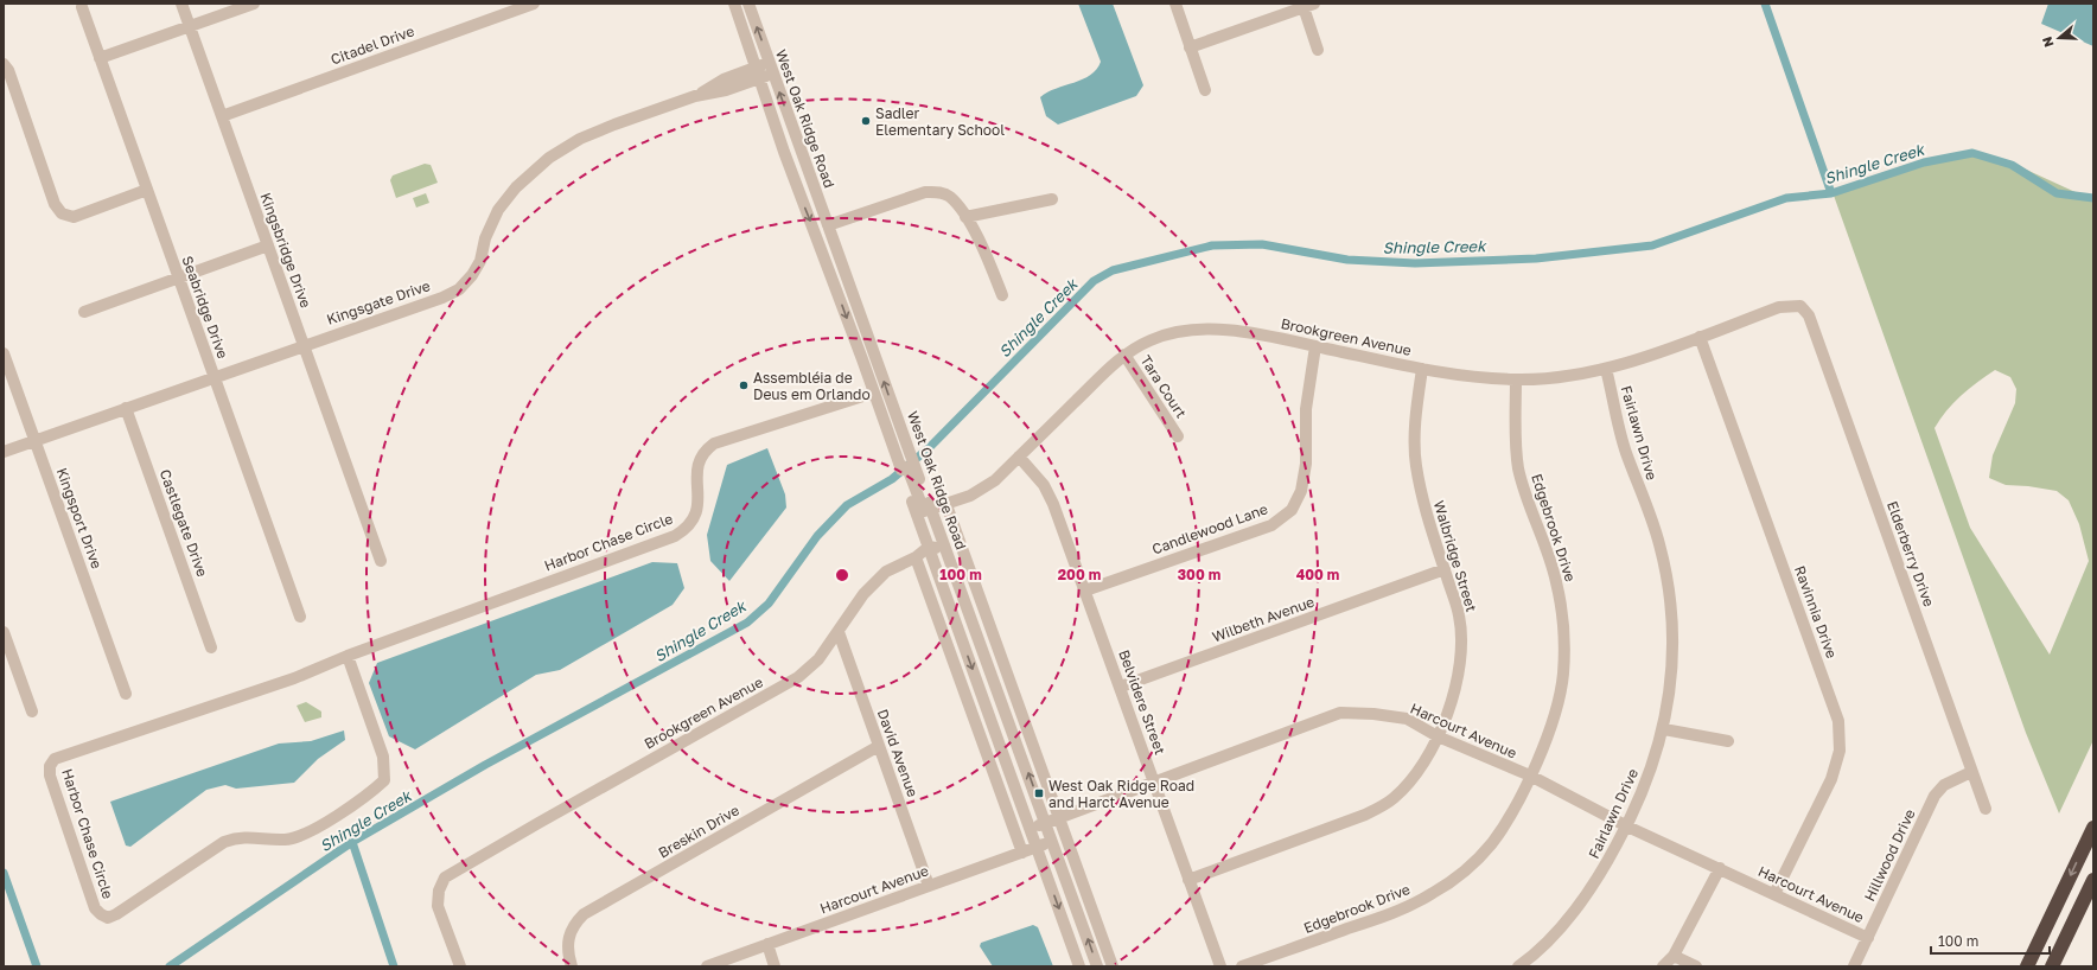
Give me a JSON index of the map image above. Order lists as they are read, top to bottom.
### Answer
{
  "streets": {
    "street": [
      "Citadel Drive",
      "West Oak Ridge Road",
      "Kingsbridge Drive",
      "Kingsgate Drive",
      "Seabridge Drive",
      "Brookgreen Avenue",
      "Tara Court",
      "Fairlawn Drive",
      "Kingsport Drive",
      "Castlegate Drive",
      "Edgebrook Drive",
      "Candlewood Lane",
      "Harbor Chase Circle",
      "Elderberry Drive",
      "Walbridge Street",
      "Ravinnia Drive",
      "Wilbeth Avenue",
      "Belvidere Street",
      "Harcourt Avenue",
      "David Avenue",
      "Breskin Drive",
      "Hillwood Drive"
    ]
  },
  "crossings": [
    ["Citadel Drive", "Kingsbridge Drive"],
    ["West Oak Ridge Road", "Kingsgate Drive"],
    ["West Oak Ridge Road", "Brookgreen Avenue"],
    ["West Oak Ridge Road", "Harbor Chase Circle"],
    ["West Oak Ridge Road", "Harcourt Avenue"],
    ["Kingsbridge Drive", "Kingsgate Drive"],
    ["Kingsgate Drive", "Seabridge Drive"],
    ["Kingsgate Drive", "Kingsport Drive"],
    ["Kingsgate Drive", "Castlegate Drive"],
    ["Brookgreen Avenue", "Tara Court"],
    ["Brookgreen Avenue", "Fairlawn Drive"],
    ["Brookgreen Avenue", "Edgebrook Drive"],
    ["Brookgreen Avenue", "Candlewood Lane"],
    ["Brookgreen Avenue", "Elderberry Drive"],
    ["Brookgreen Avenue", "Walbridge Street"],
    ["Brookgreen Avenue", "Ravinnia Drive"],
    ["Brookgreen Avenue", "Belvidere Street"],
    ["Brookgreen Avenue", "David Avenue"],
    ["Fairlawn Drive", "Harcourt Avenue"],
    ["Edgebrook Drive", "Harcourt Avenue"],
    ["Candlewood Lane", "Belvidere Street"],
    ["Elderberry Drive", "Hillwood Drive"],
    ["Walbridge Street", "Wilbeth Avenue"],
    ["Walbridge Street", "Belvidere Street"],
    ["Walbridge Street", "Harcourt Avenue"],
    ["Ravinnia Drive", "Harcourt Avenue"],
    ["Wilbeth Avenue", "Belvidere Street"],
    ["Belvidere Street", "Harcourt Avenue"],
    ["Harcourt Avenue", "David Avenue"],
    ["Harcourt Avenue", "Hillwood Drive"],
    ["David Avenue", "Breskin Drive"]
  ],
  "water": ["Shingle Creek"],
  "places": {
    "other": ["Sadler Elementary School", "Assembléia de Deus em Orlando"],
    "transit": ["West Oak Ridge Road and Harct Avenue"]
  },
  "scale_bar": "100 m",
  "north": "left",
  "rings": [
    "100 m",
    "200 m",
    "300 m",
    "400 m"
  ]
}
